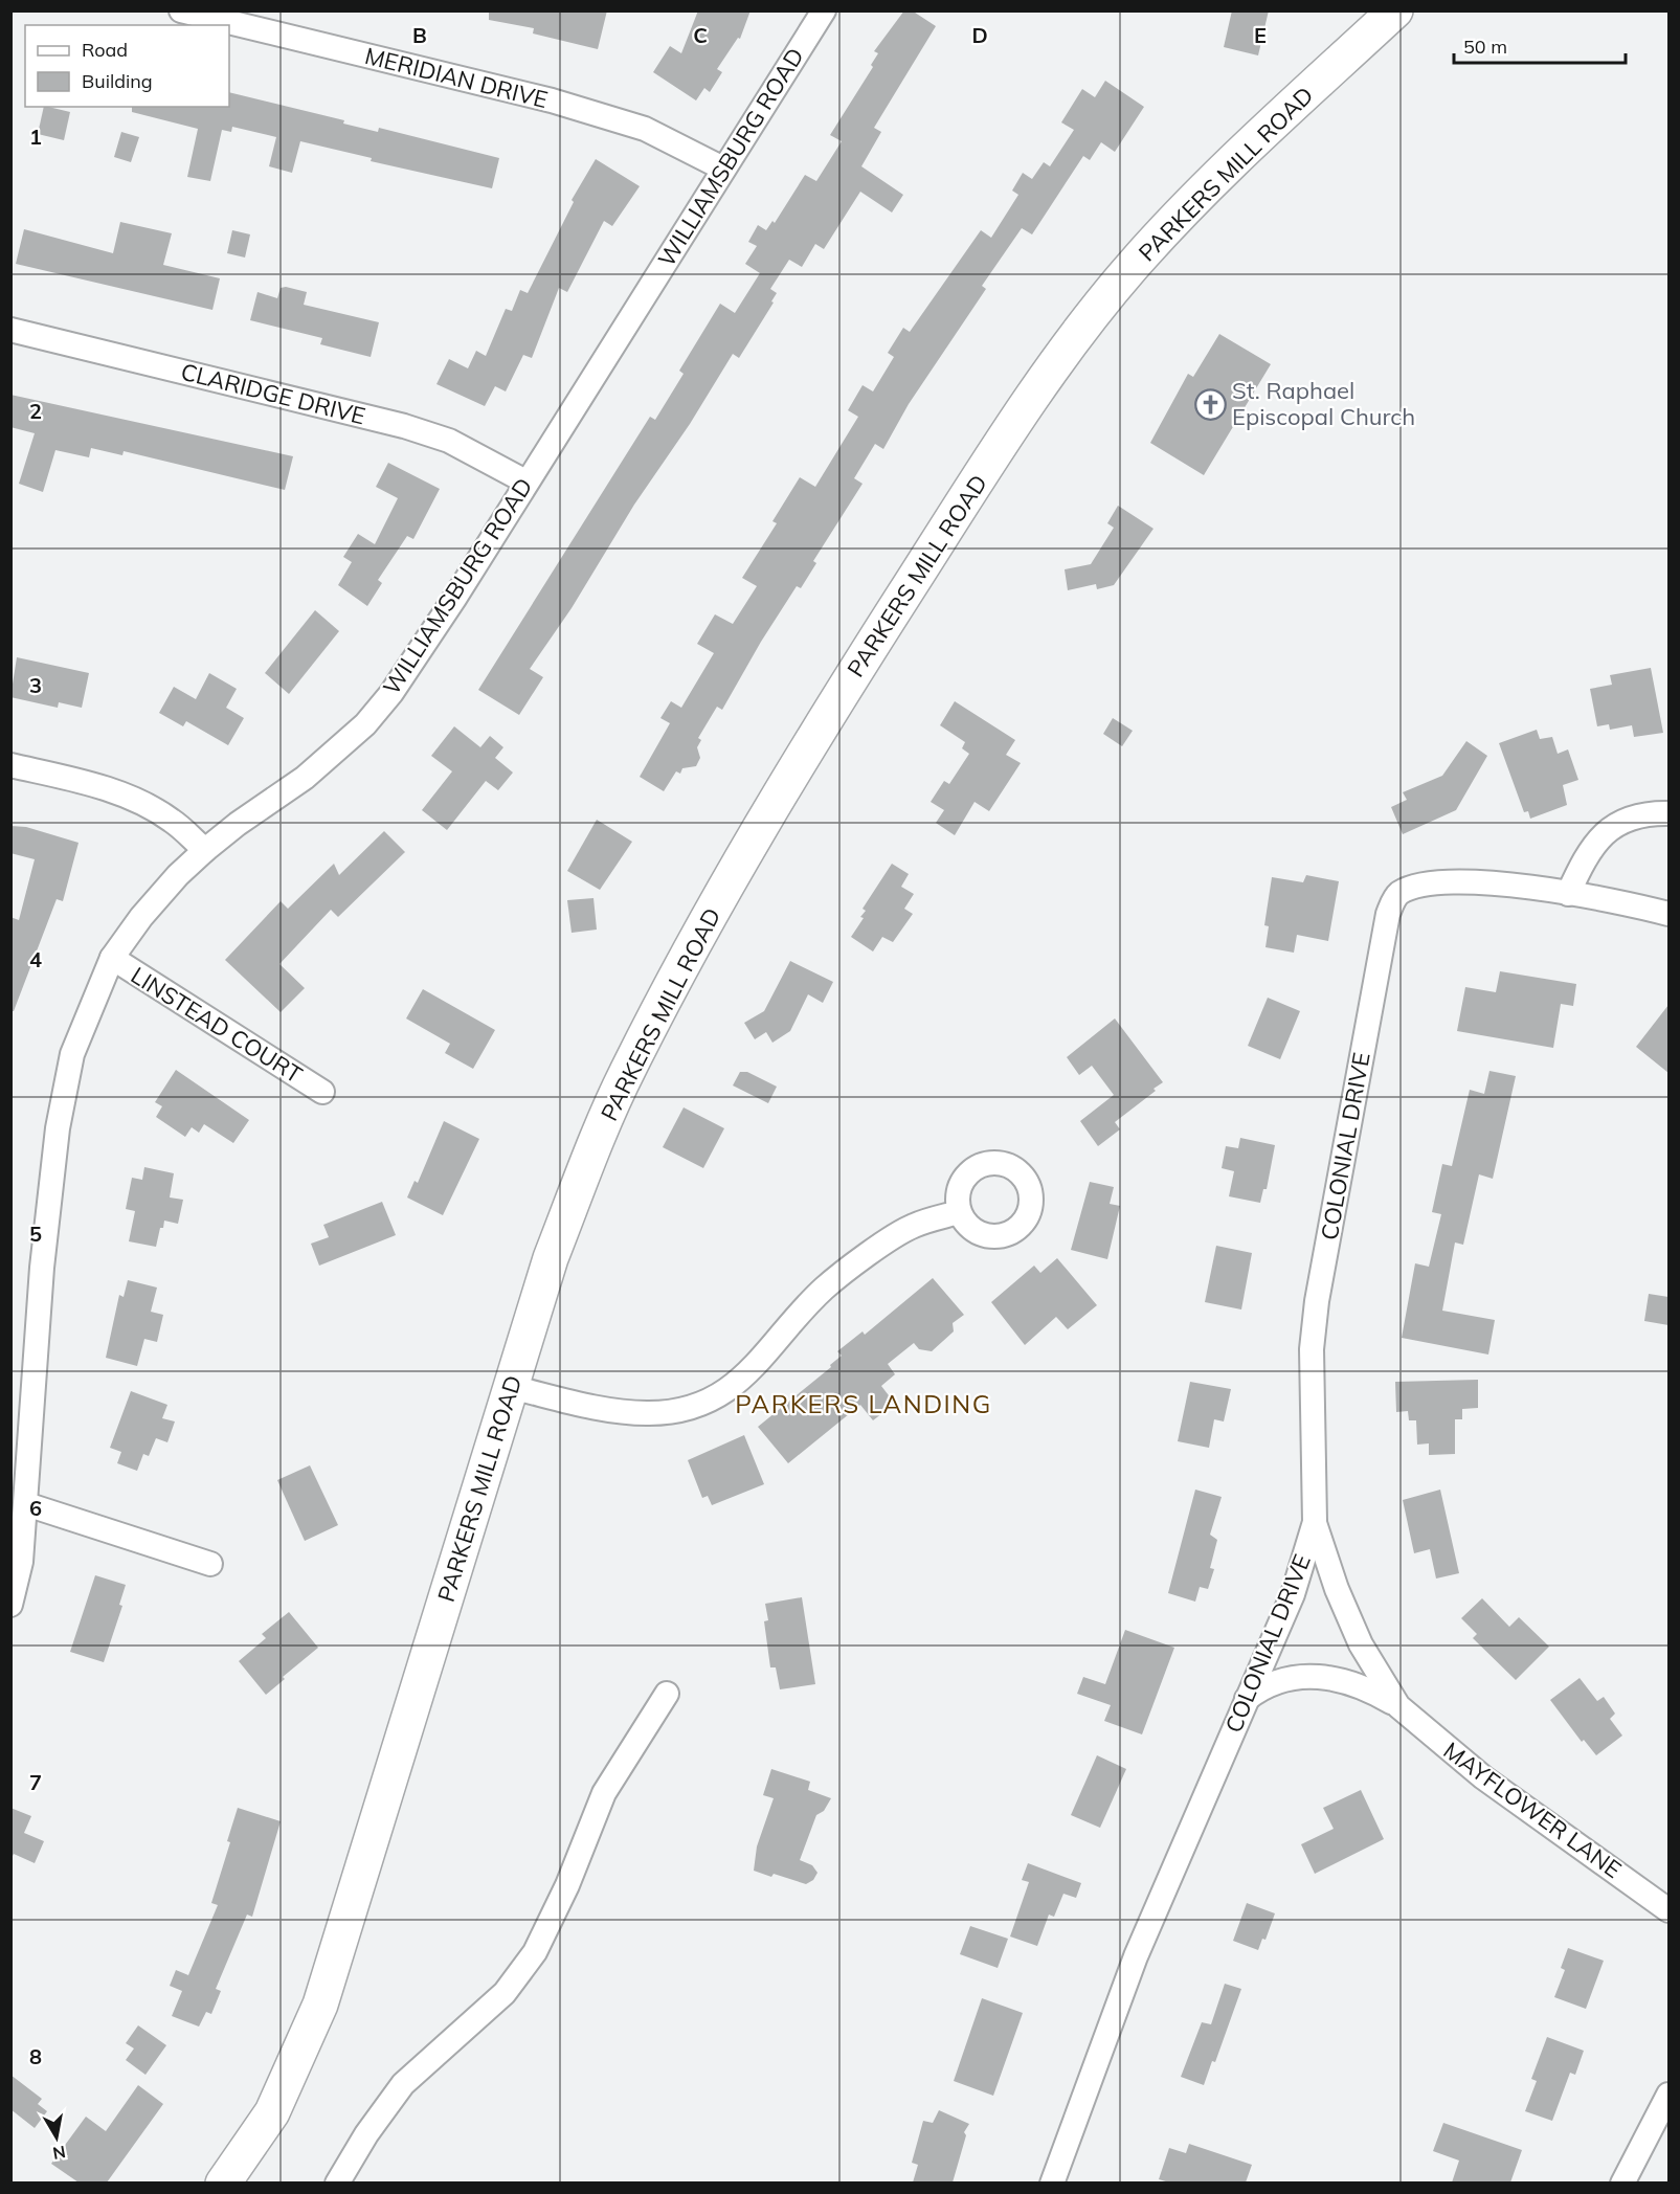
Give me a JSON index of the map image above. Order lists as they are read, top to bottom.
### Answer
{
  "streets": {
    "main road": ["PARKERS MILL ROAD"],
    "street": [
      "MERIDIAN DRIVE",
      "WILLIAMSBURG ROAD",
      "CLARIDGE DRIVE",
      "LINSTEAD COURT",
      "COLONIAL DRIVE",
      "MAYFLOWER LANE"
    ]
  },
  "crossings": [
    ["MERIDIAN DRIVE", "WILLIAMSBURG ROAD"],
    ["WILLIAMSBURG ROAD", "CLARIDGE DRIVE"],
    ["WILLIAMSBURG ROAD", "LINSTEAD COURT"],
    ["COLONIAL DRIVE", "MAYFLOWER LANE"]
  ],
  "districts": ["PARKERS LANDING"],
  "places": {
    "church": ["St. Raphael Episcopal Church"]
  },
  "legend": ["Road", "Building"],
  "scale_bar": "50 m",
  "north": "bottom",
  "grid": {
    "columns": [
      "B",
      "C",
      "D",
      "E"
    ],
    "rows": [
      "1",
      "2",
      "3",
      "4",
      "5",
      "6",
      "7",
      "8"
    ]
  }
}
